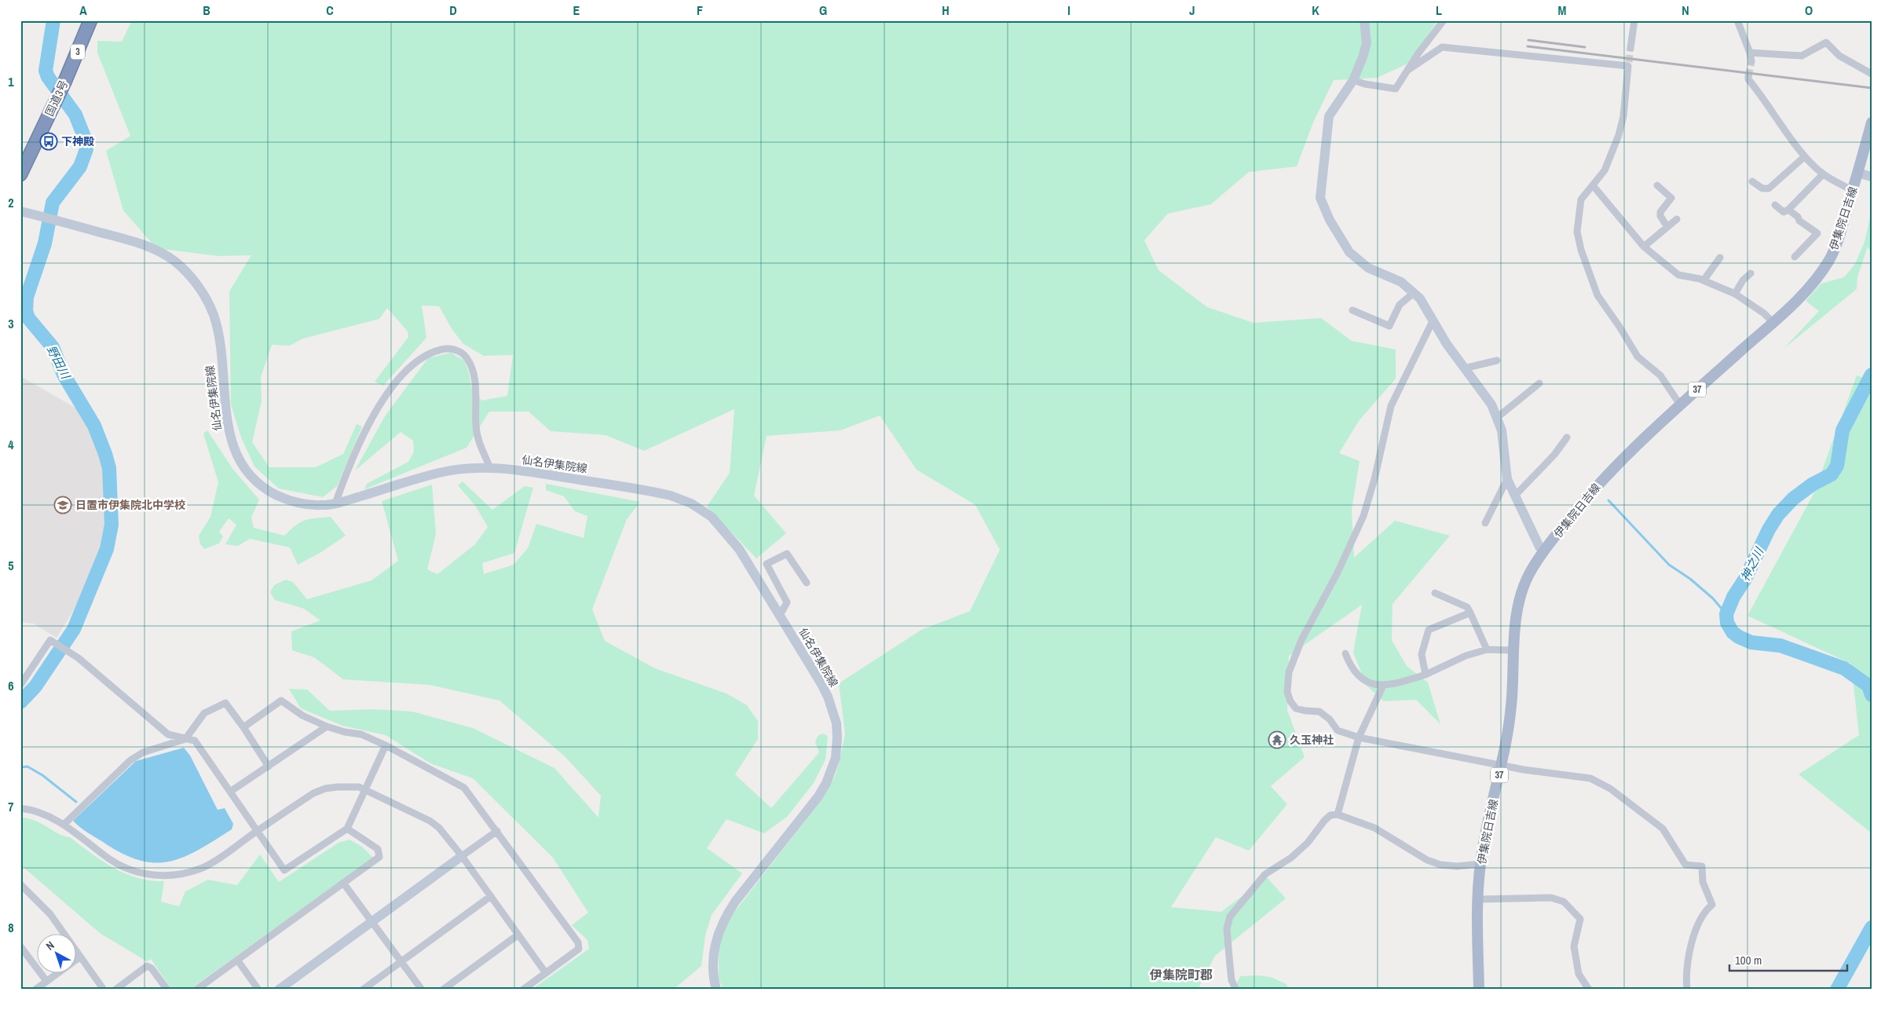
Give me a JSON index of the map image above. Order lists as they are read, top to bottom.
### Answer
{
  "streets": {
    "highway": ["3", "国道3号"],
    "main road": ["伊集院日吉線", "37", "仙名伊集院線"]
  },
  "districts": ["伊集院町郡"],
  "water": ["野田川", "神之川"],
  "places": {
    "bus stop": ["下神殿"],
    "school or university": ["日置市伊集院北中学校"],
    "temple": ["久玉神社"]
  },
  "scale_bar": "100 m",
  "north": "top left",
  "grid": {
    "columns": [
      "A",
      "B",
      "C",
      "D",
      "E",
      "F",
      "G",
      "H",
      "I",
      "J",
      "K",
      "L",
      "M",
      "N",
      "O"
    ],
    "rows": [
      "1",
      "2",
      "3",
      "4",
      "5",
      "6",
      "7",
      "8"
    ]
  }
}
